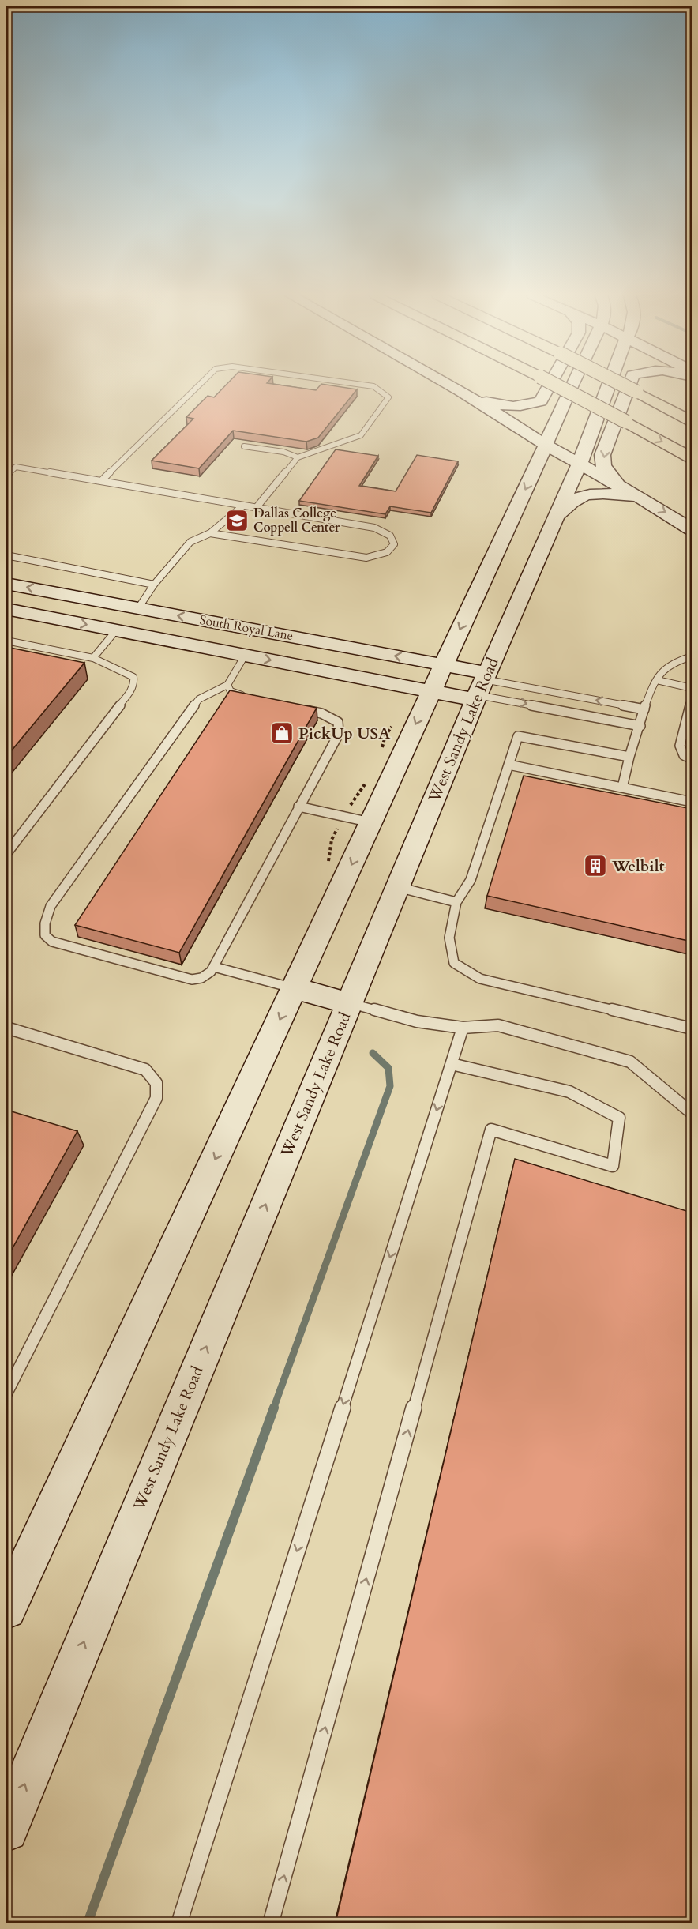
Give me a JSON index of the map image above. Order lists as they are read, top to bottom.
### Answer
{
  "streets": {
    "main road": ["South Royal Lane", "West Sandy Lake Road"]
  },
  "crossings": [
    ["South Royal Lane", "West Sandy Lake Road"]
  ],
  "places": {
    "school or university": ["Dallas College Coppell Center"],
    "shop": ["PickUp USA"],
    "building": ["Welbilt"]
  }
}
